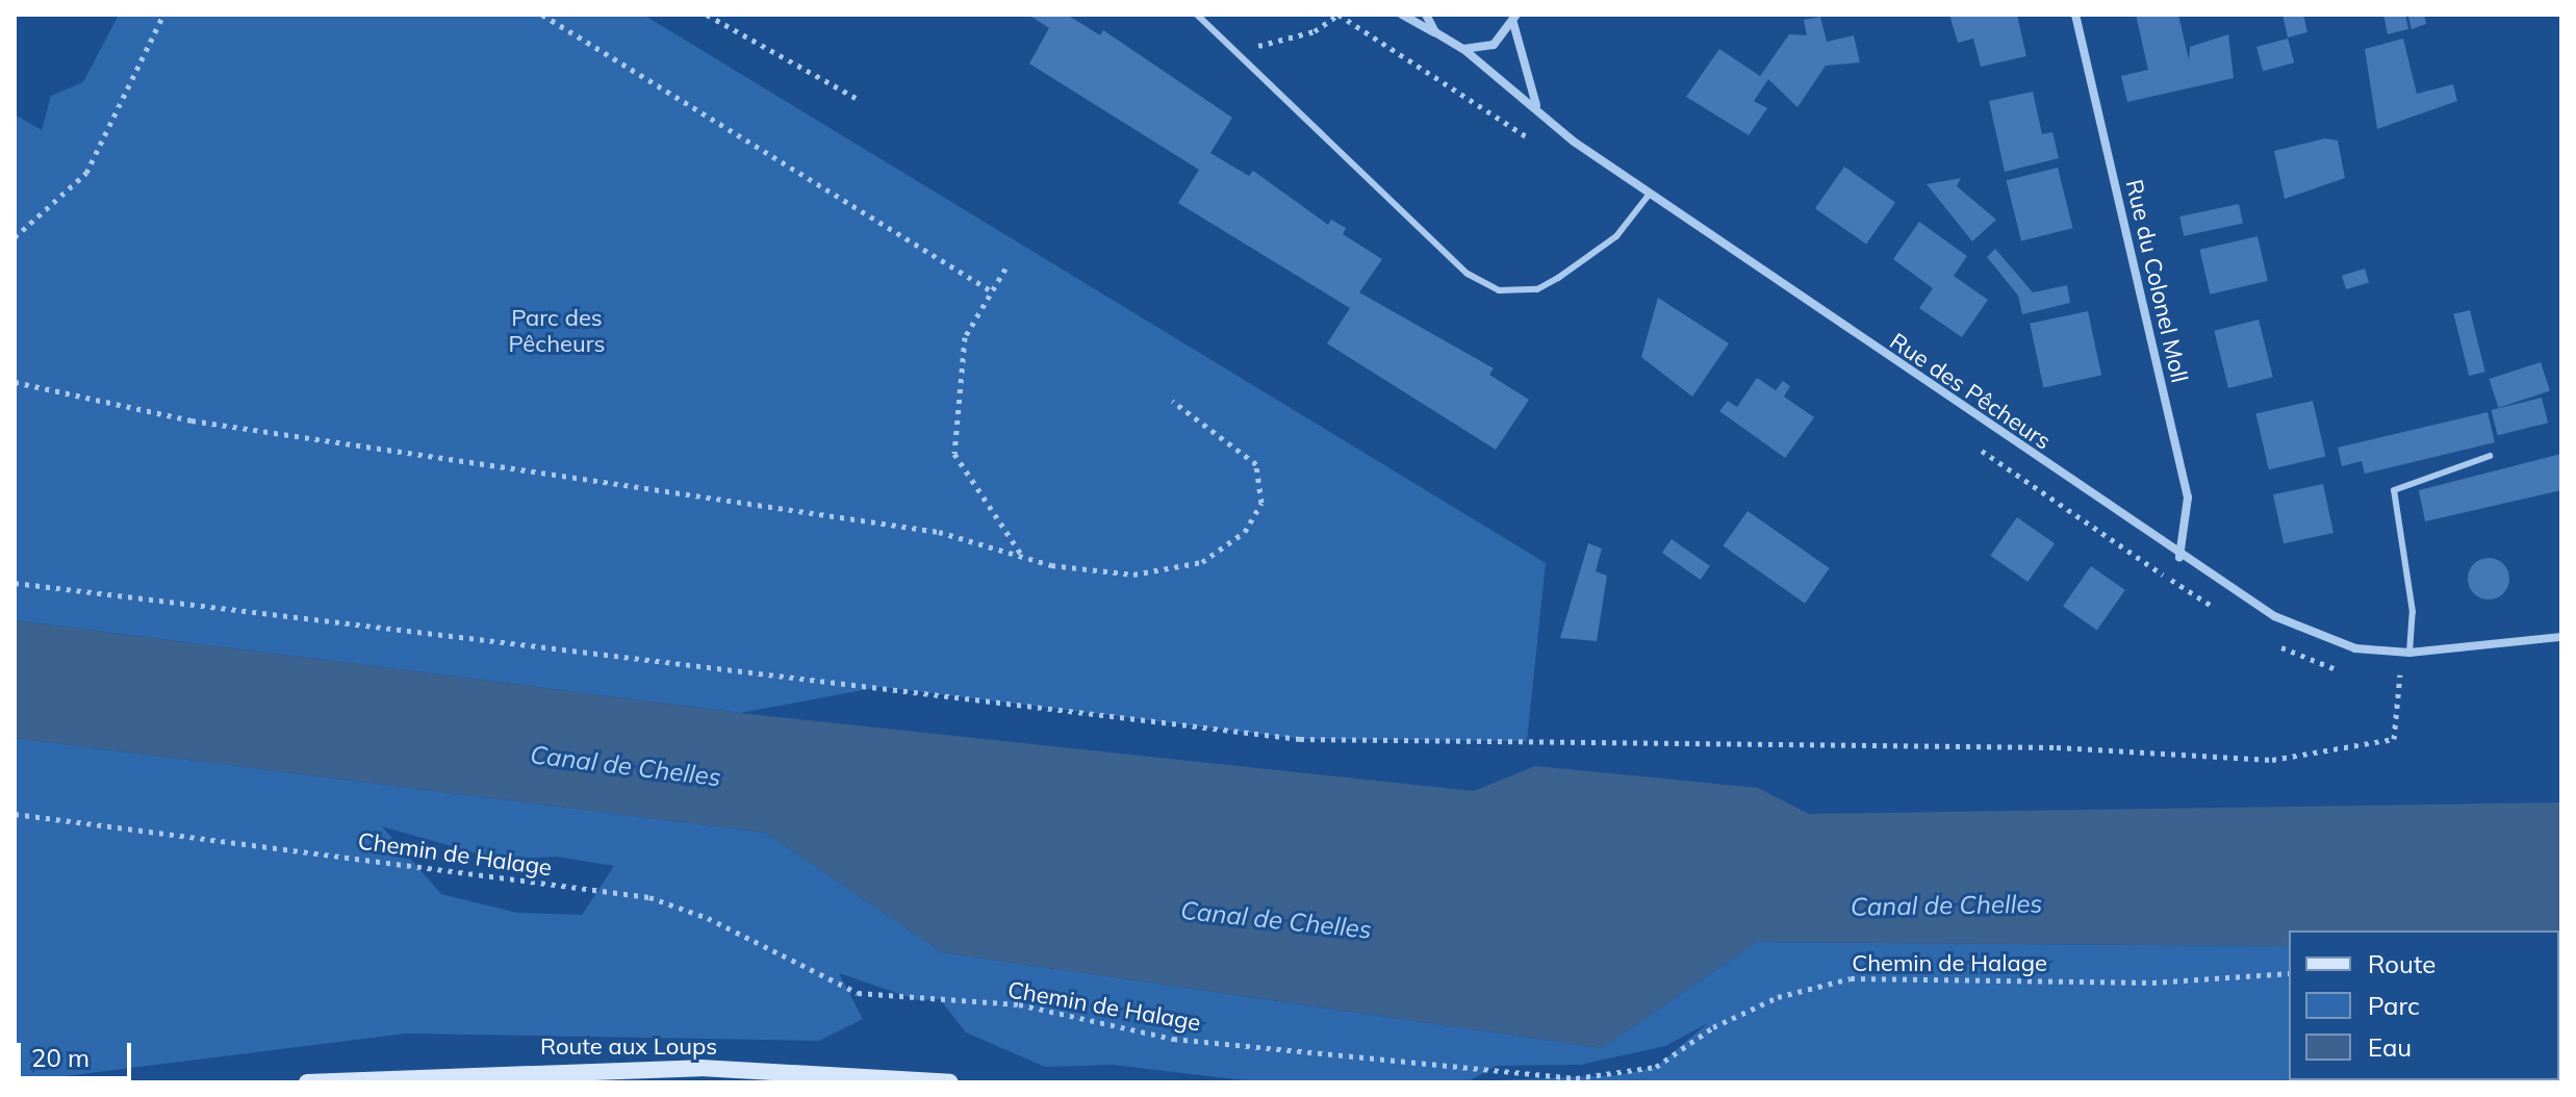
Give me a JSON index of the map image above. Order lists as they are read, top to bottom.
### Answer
{
  "streets": {
    "street": ["Rue du Colonel Moll", "Rue des Pêcheurs", "Route aux Loups"],
    "path": ["Chemin de Halage"]
  },
  "crossings": [
    ["Rue du Colonel Moll", "Rue des Pêcheurs"]
  ],
  "water": ["Canal de Chelles"],
  "parks": ["Parc des Pêcheurs"],
  "legend": ["Route", "Parc", "Eau"],
  "scale_bar": "20 m"
}
